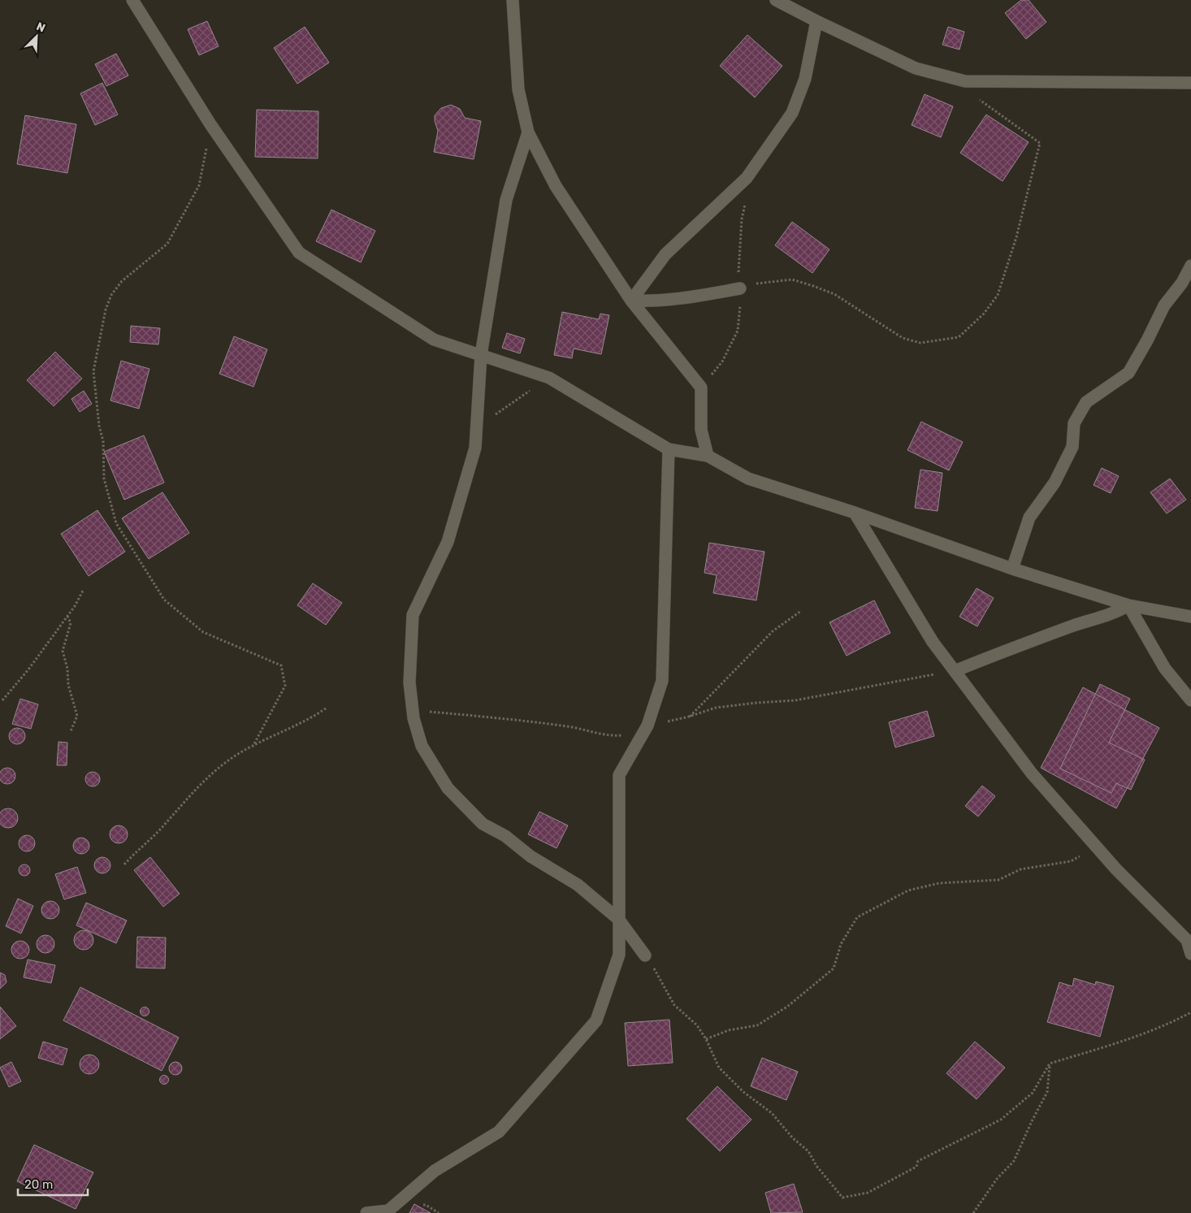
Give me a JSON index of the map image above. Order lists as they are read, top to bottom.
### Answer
{
  "scale_bar": "20 m",
  "north": "top right"
}
